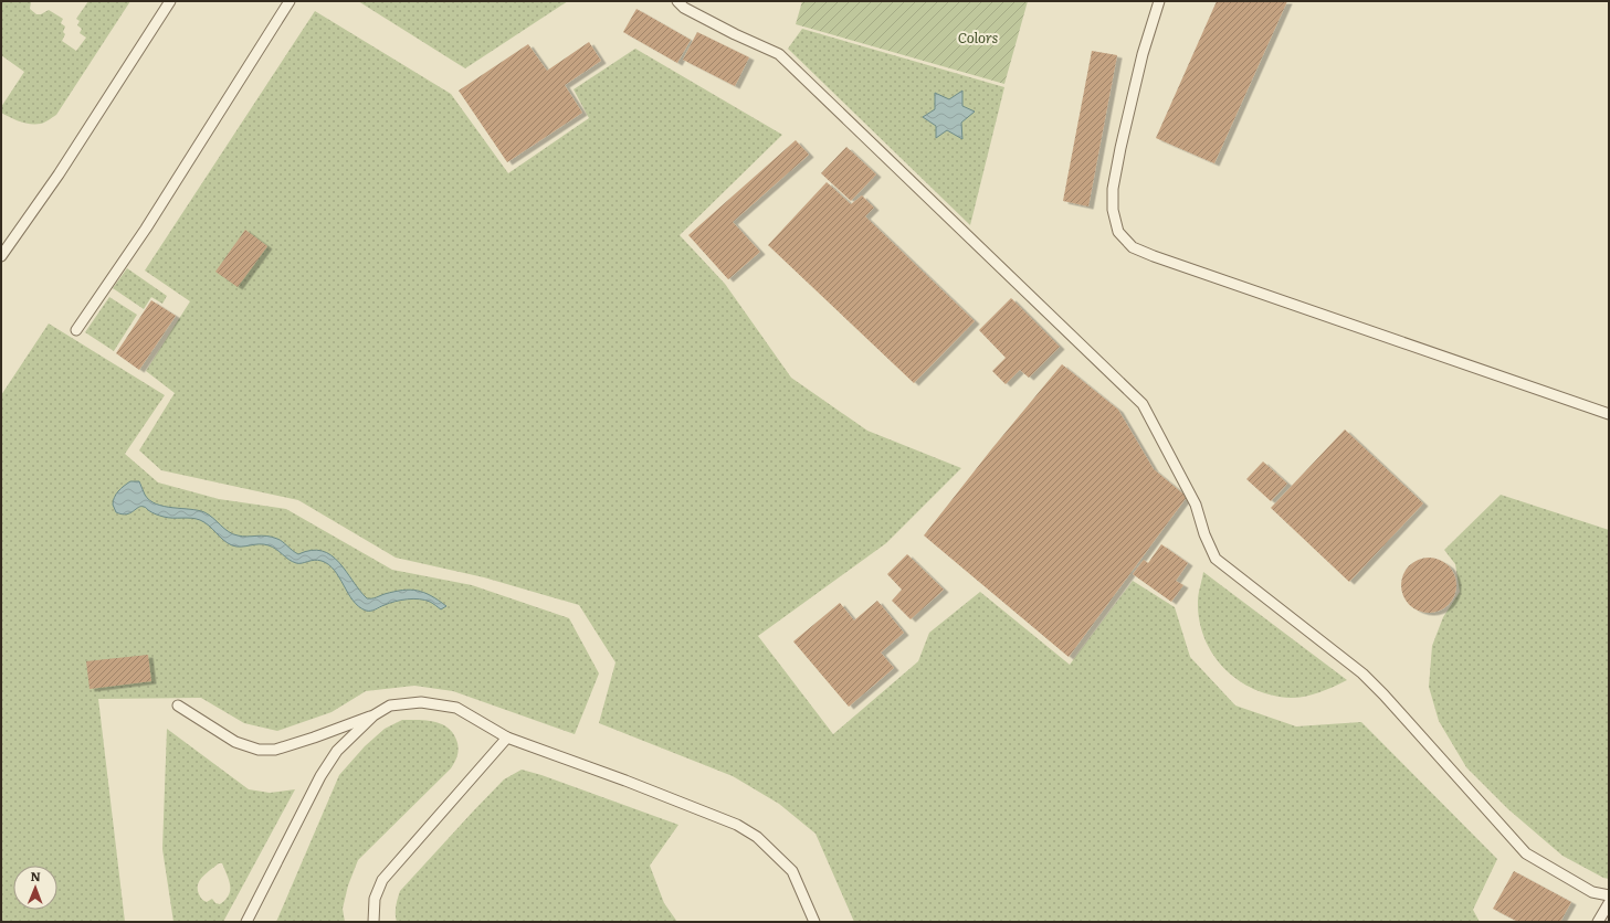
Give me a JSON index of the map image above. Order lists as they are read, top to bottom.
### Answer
{
  "parks": ["Colors"],
  "north": "top"
}
